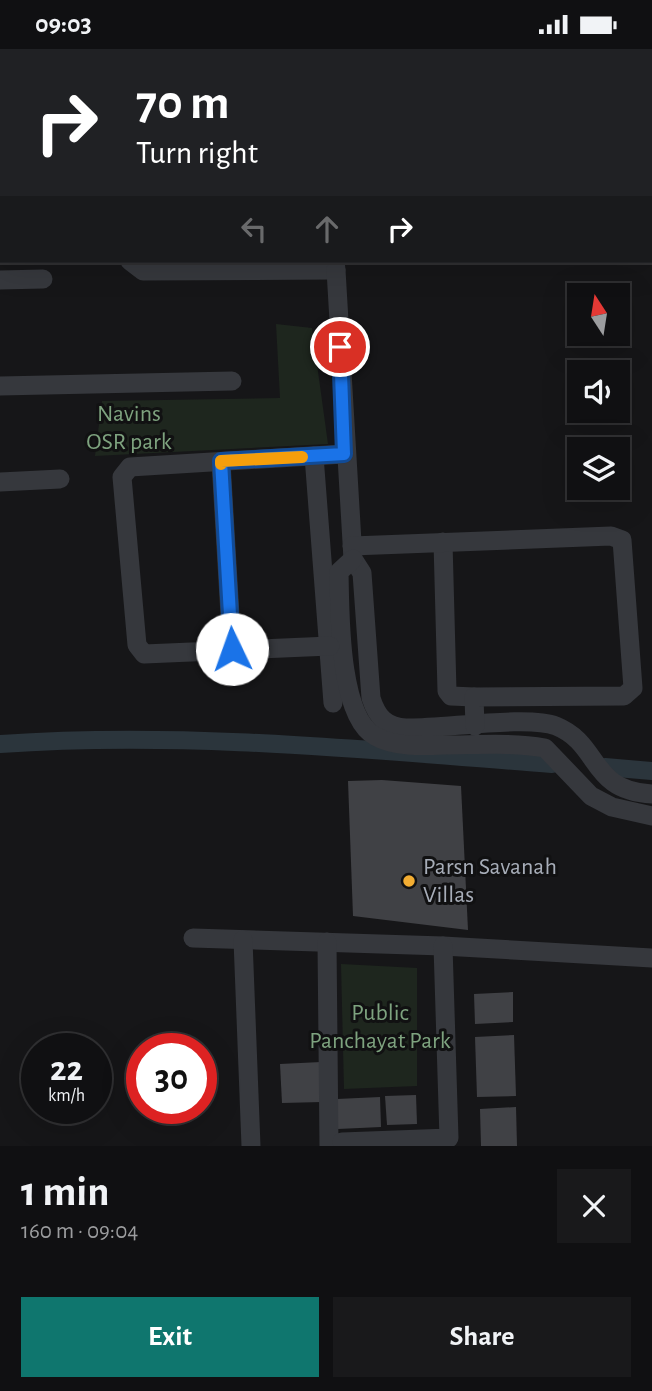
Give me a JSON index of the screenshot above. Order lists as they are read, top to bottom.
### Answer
{
  "parks": ["Navins OSR park", "Public Panchayat Park"],
  "places": ["Parsn Savanah Villas"],
  "north": "top",
  "page": {
    "status": "09:03",
    "turn": ["70 m", "Turn right"],
    "speed": "22 km/h",
    "limit": "30",
    "heading": ["1 min", "160 m · 09:04"],
    "buttons": ["Exit", "Share"]
  }
}
